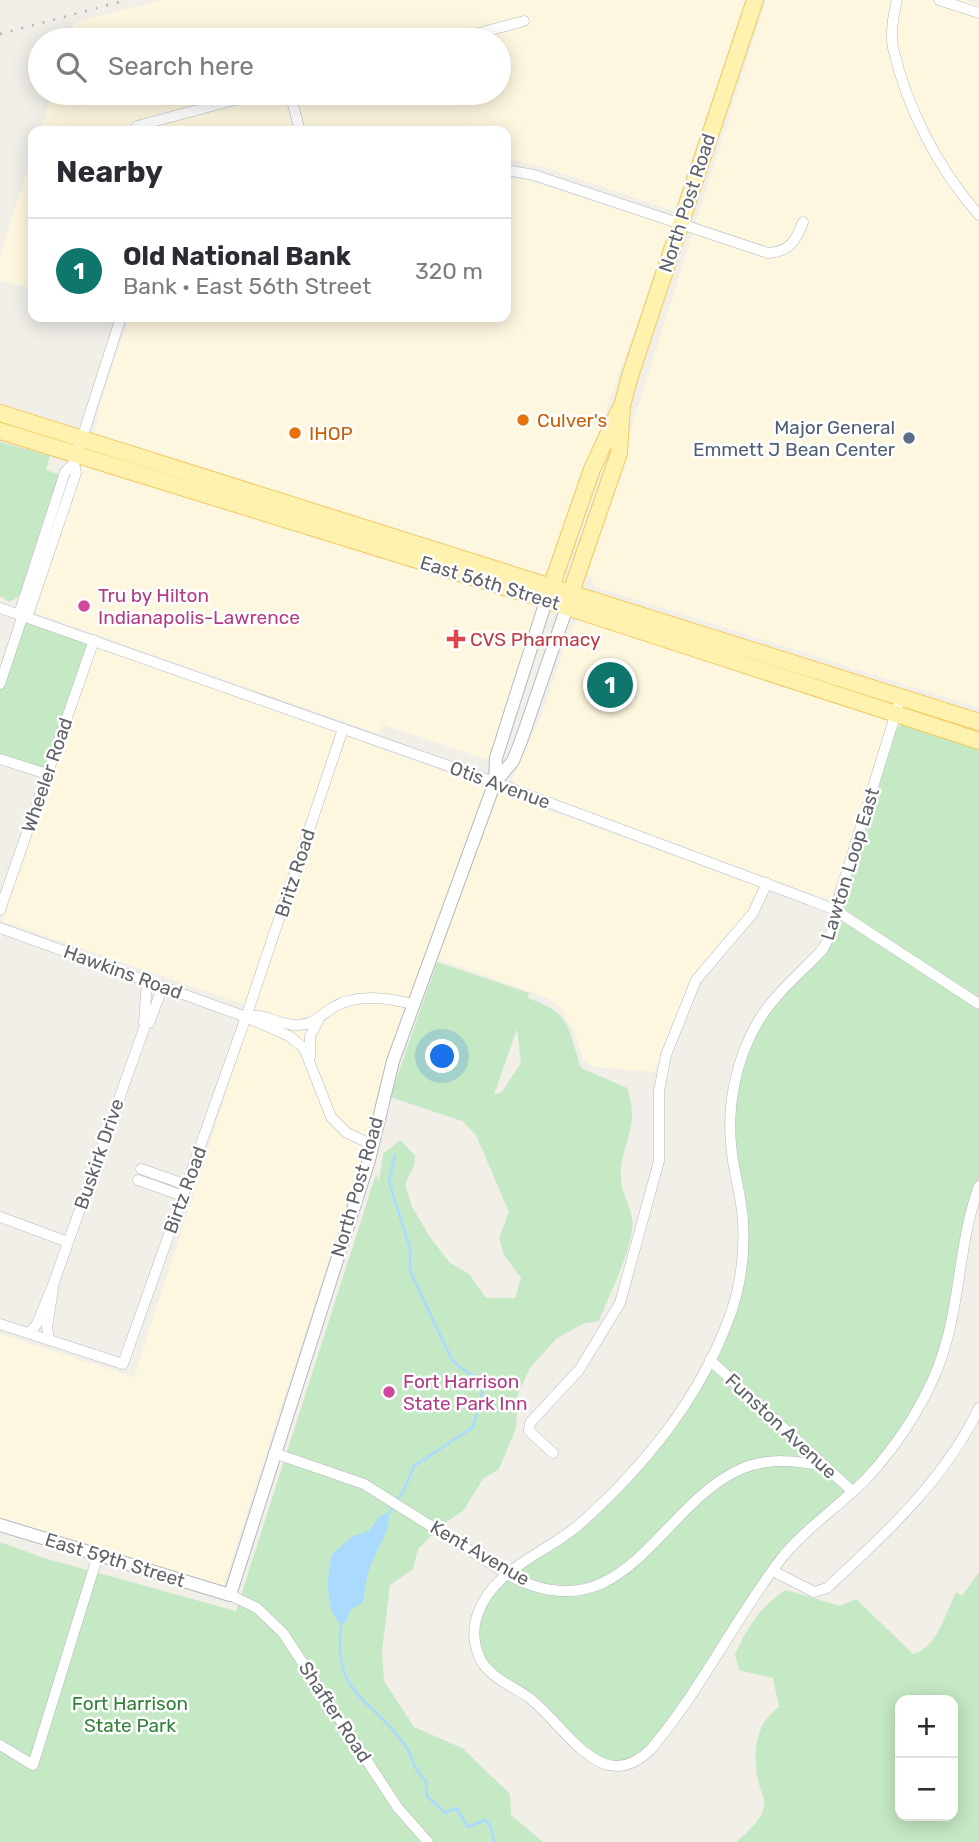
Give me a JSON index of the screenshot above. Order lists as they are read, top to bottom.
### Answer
{
  "streets": {
    "main road": ["North Post Road", "East 56th Street"],
    "street": [
      "Wheeler Road",
      "Otis Avenue",
      "Lawton Loop East",
      "Britz Road",
      "Hawkins Road",
      "Buskirk Drive",
      "Birtz Road",
      "Funston Avenue",
      "Kent Avenue",
      "East 59th Street",
      "Shafter Road"
    ]
  },
  "crossings": [
    ["North Post Road", "East 56th Street"],
    ["North Post Road", "Otis Avenue"],
    ["North Post Road", "Hawkins Road"],
    ["North Post Road", "Kent Avenue"],
    ["North Post Road", "East 59th Street"],
    ["North Post Road", "Shafter Road"],
    ["East 56th Street", "Lawton Loop East"],
    ["Wheeler Road", "Otis Avenue"],
    ["Otis Avenue", "Lawton Loop East"],
    ["Otis Avenue", "Britz Road"],
    ["Lawton Loop East", "Funston Avenue"],
    ["Lawton Loop East", "Kent Avenue"],
    ["Britz Road", "Hawkins Road"],
    ["Britz Road", "Birtz Road"],
    ["Hawkins Road", "Buskirk Drive"],
    ["Hawkins Road", "Birtz Road"],
    ["Buskirk Drive", "Birtz Road"],
    ["Funston Avenue", "Kent Avenue"],
    ["East 59th Street", "Shafter Road"]
  ],
  "parks": ["Fort Harrison State Park"],
  "places": {
    "other": [
      "Culver's",
      "IHOP",
      "Major General Emmett J Bean Center",
      "Tru by Hilton Indianapolis-Lawrence",
      "Fort Harrison State Park Inn"
    ],
    "health": ["CVS Pharmacy"]
  },
  "page": {
    "search": "Search here",
    "heading": "Nearby",
    "list": [
      {
        "mark": "1",
        "name": "Old National Bank",
        "note": "Bank · East 56th Street",
        "value": "320 m"
      }
    ],
    "pins": "1",
    "map_buttons": ["+", "−"]
  }
}
